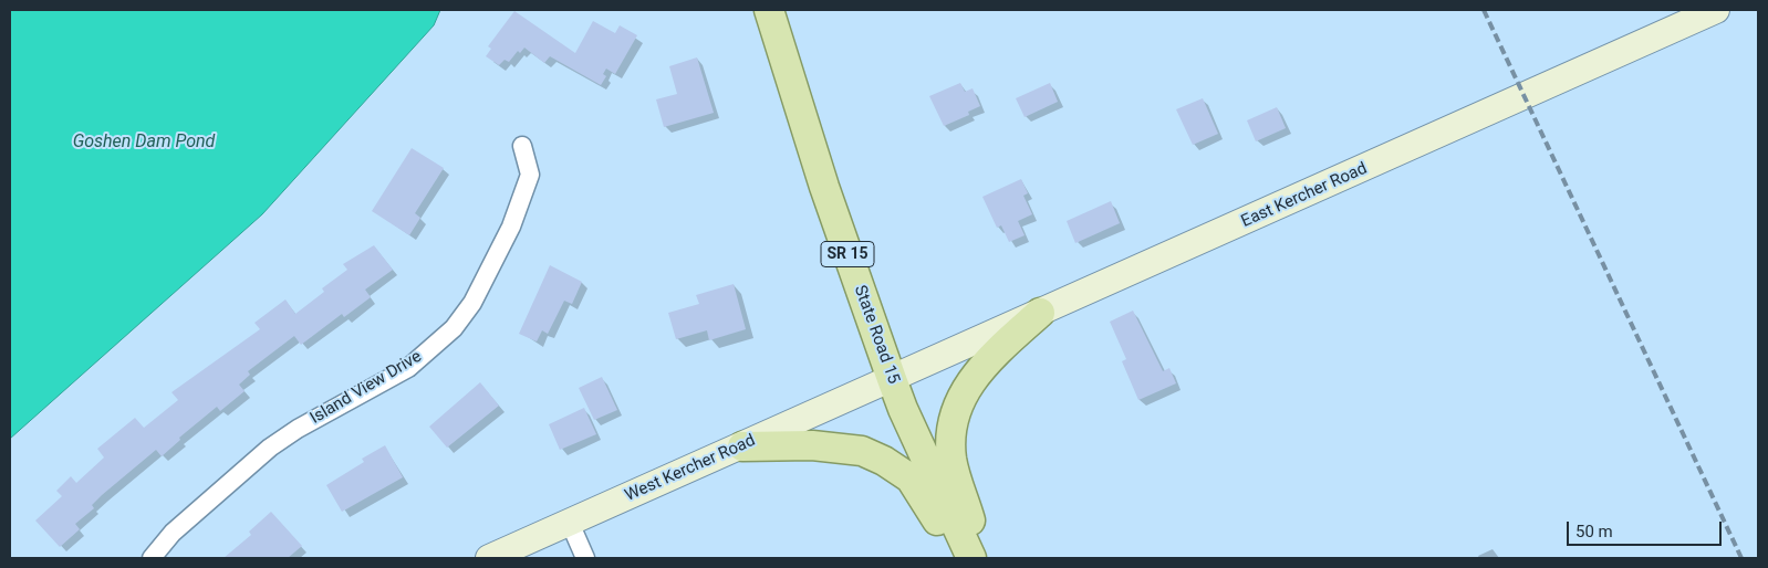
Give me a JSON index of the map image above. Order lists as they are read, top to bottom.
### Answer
{
  "streets": {
    "main road": [
      "East Kercher Road",
      "SR 15",
      "State Road 15",
      "West Kercher Road"
    ],
    "street": ["Island View Drive"]
  },
  "crossings": [
    ["East Kercher Road", "State Road 15"],
    ["East Kercher Road", "West Kercher Road"],
    ["State Road 15", "West Kercher Road"]
  ],
  "water": ["Goshen Dam Pond"],
  "scale_bar": "50 m"
}
